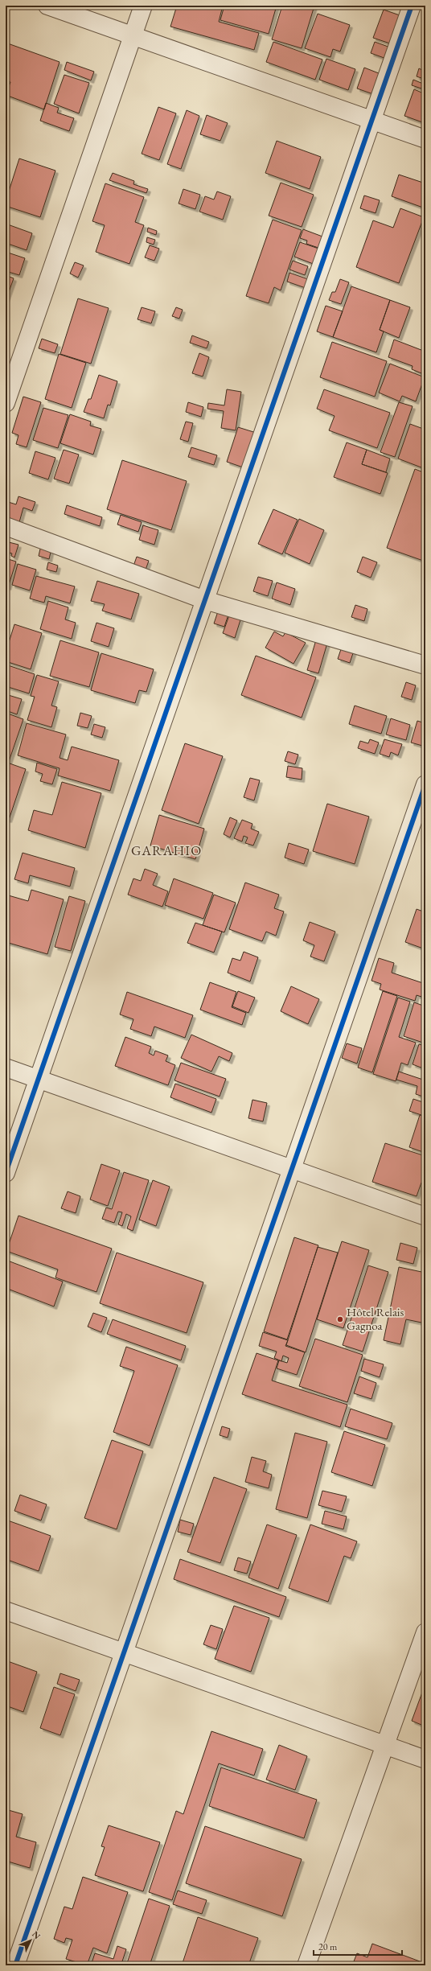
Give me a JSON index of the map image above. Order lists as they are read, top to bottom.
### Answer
{
  "districts": ["GARAHIO"],
  "places": ["Hôtel Relais Gagnoa"],
  "scale_bar": "20 m",
  "north": "top right"
}
